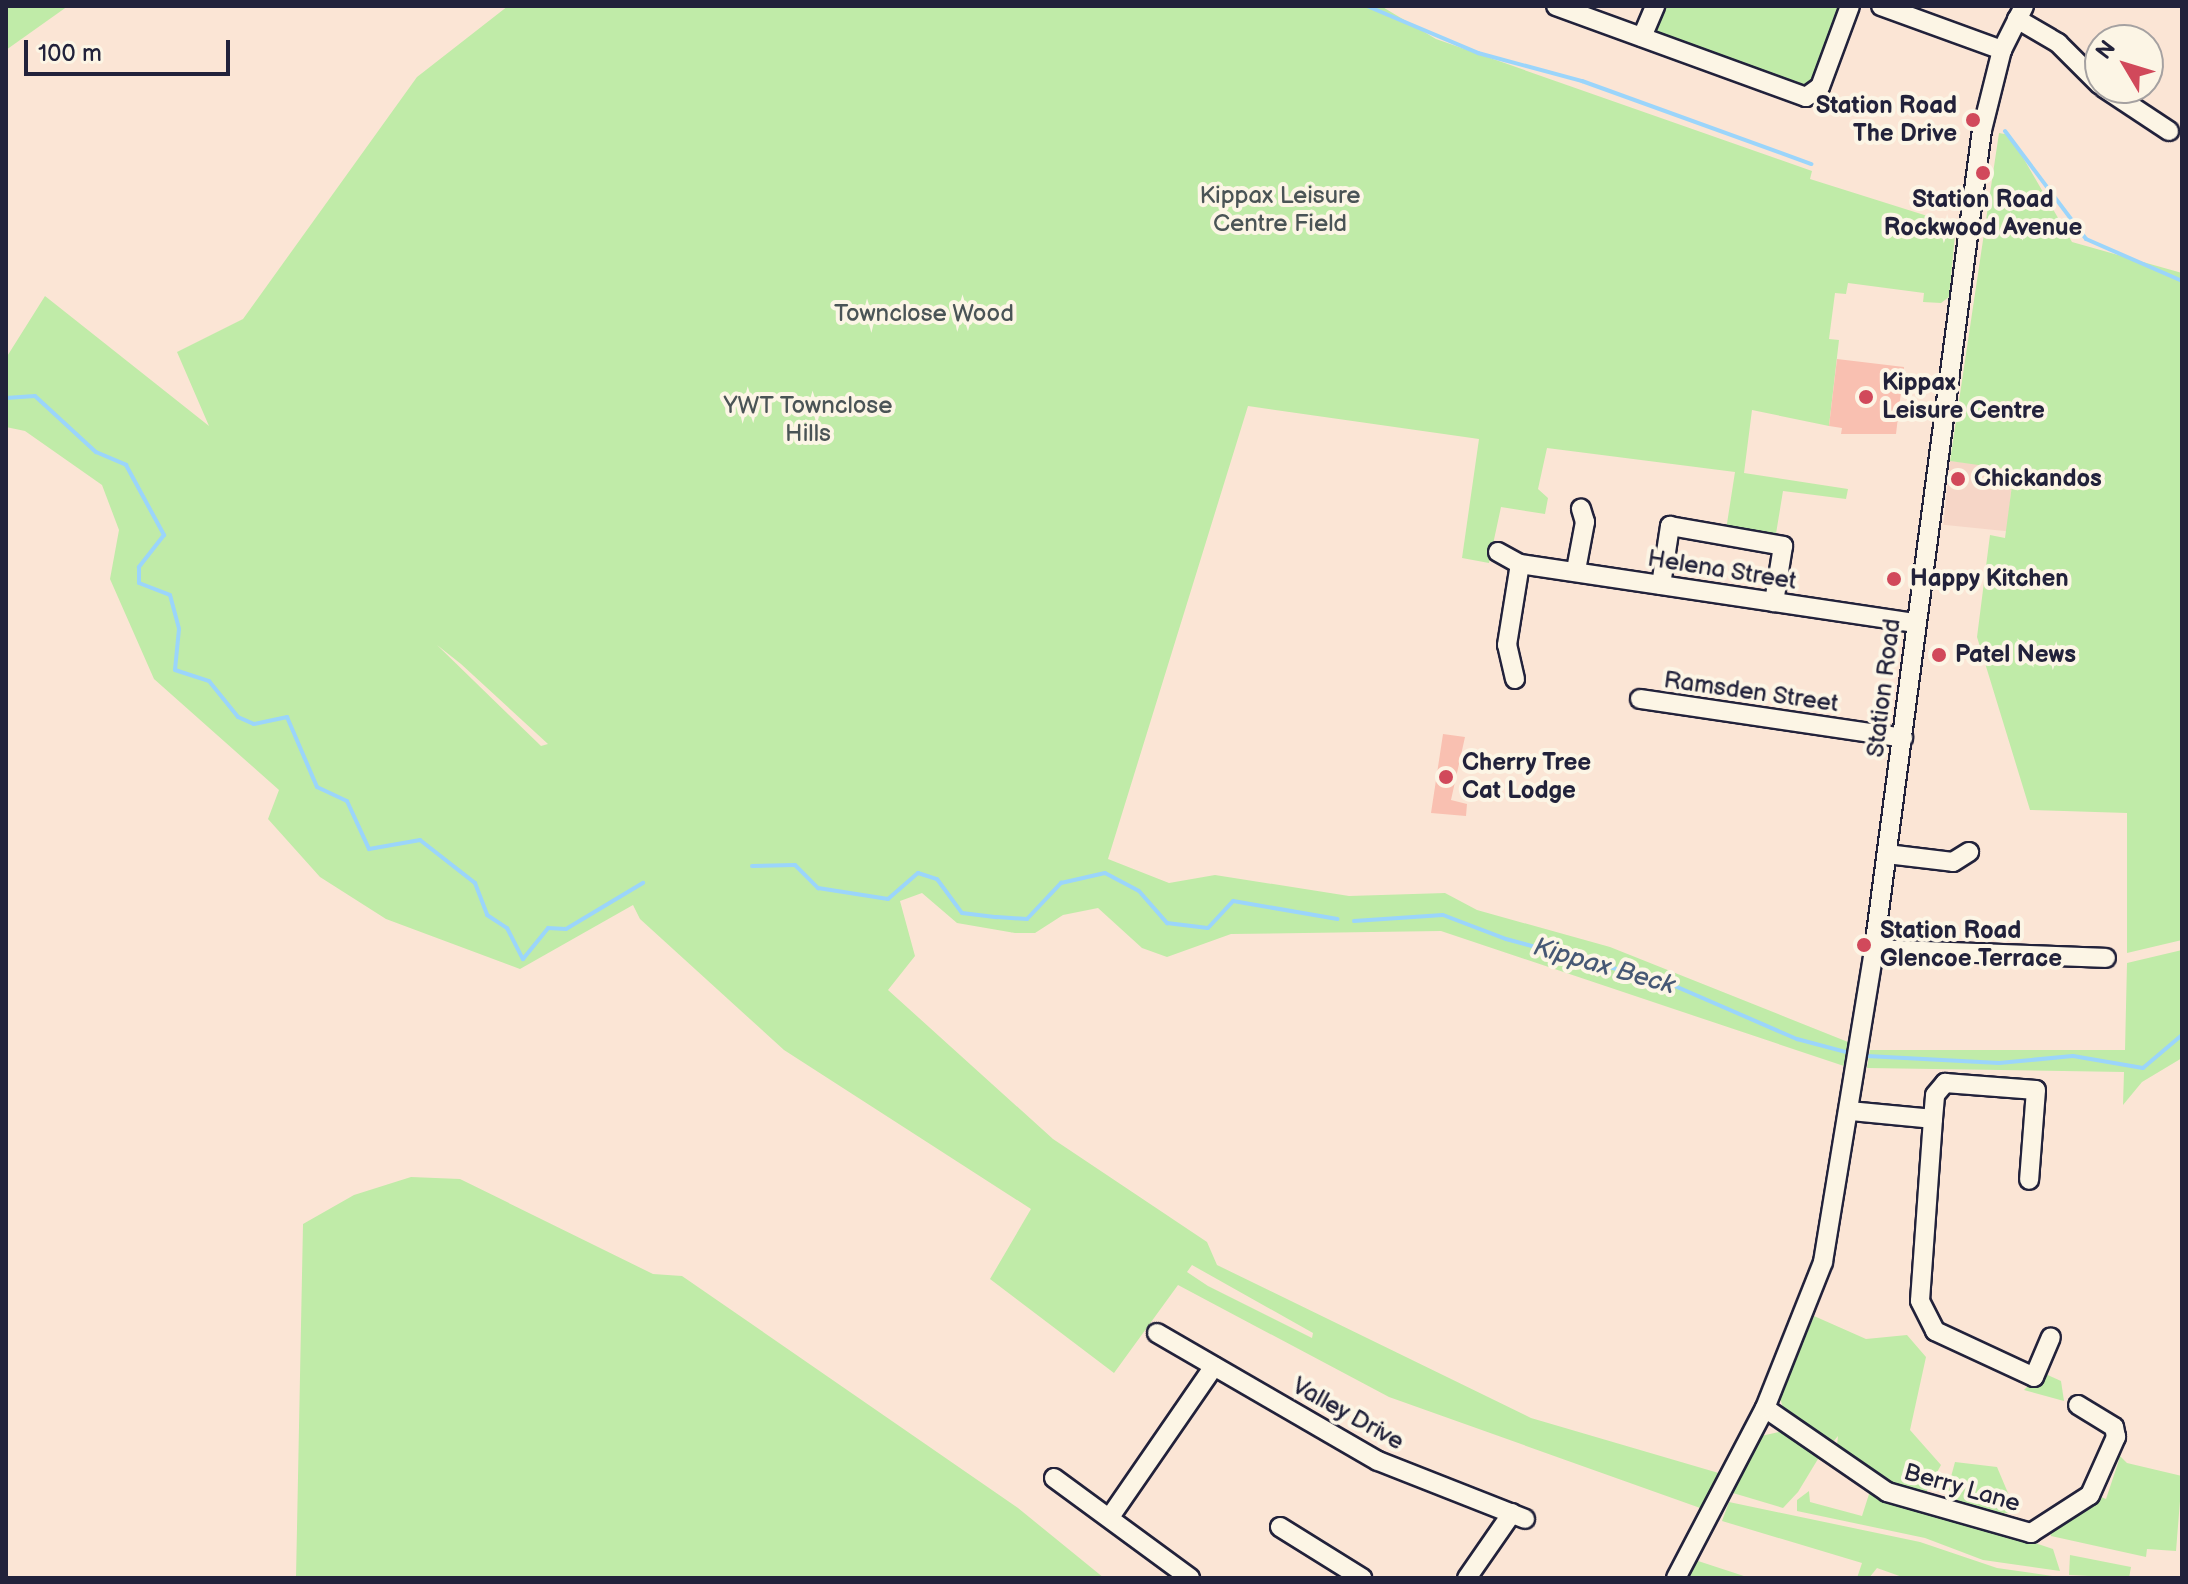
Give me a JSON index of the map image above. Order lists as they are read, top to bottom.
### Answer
{
  "streets": {
    "street": [
      "Helena Street",
      "Station Road",
      "Ramsden Street",
      "Valley Drive",
      "Berry Lane"
    ]
  },
  "crossings": [
    ["Helena Street", "Station Road"],
    ["Station Road", "Ramsden Street"],
    ["Station Road", "Berry Lane"]
  ],
  "water": ["Kippax Beck"],
  "parks": ["Kippax Leisure Centre Field", "Townclose Wood", "YWT Townclose Hills"],
  "places": [
    "Station Road The Drive",
    "Station Road Rockwood Avenue",
    "Kippax Leisure Centre",
    "Chickandos",
    "Happy Kitchen",
    "Patel News",
    "Cherry Tree Cat Lodge",
    "Station Road Glencoe Terrace"
  ],
  "scale_bar": "100 m",
  "north": "top left"
}
